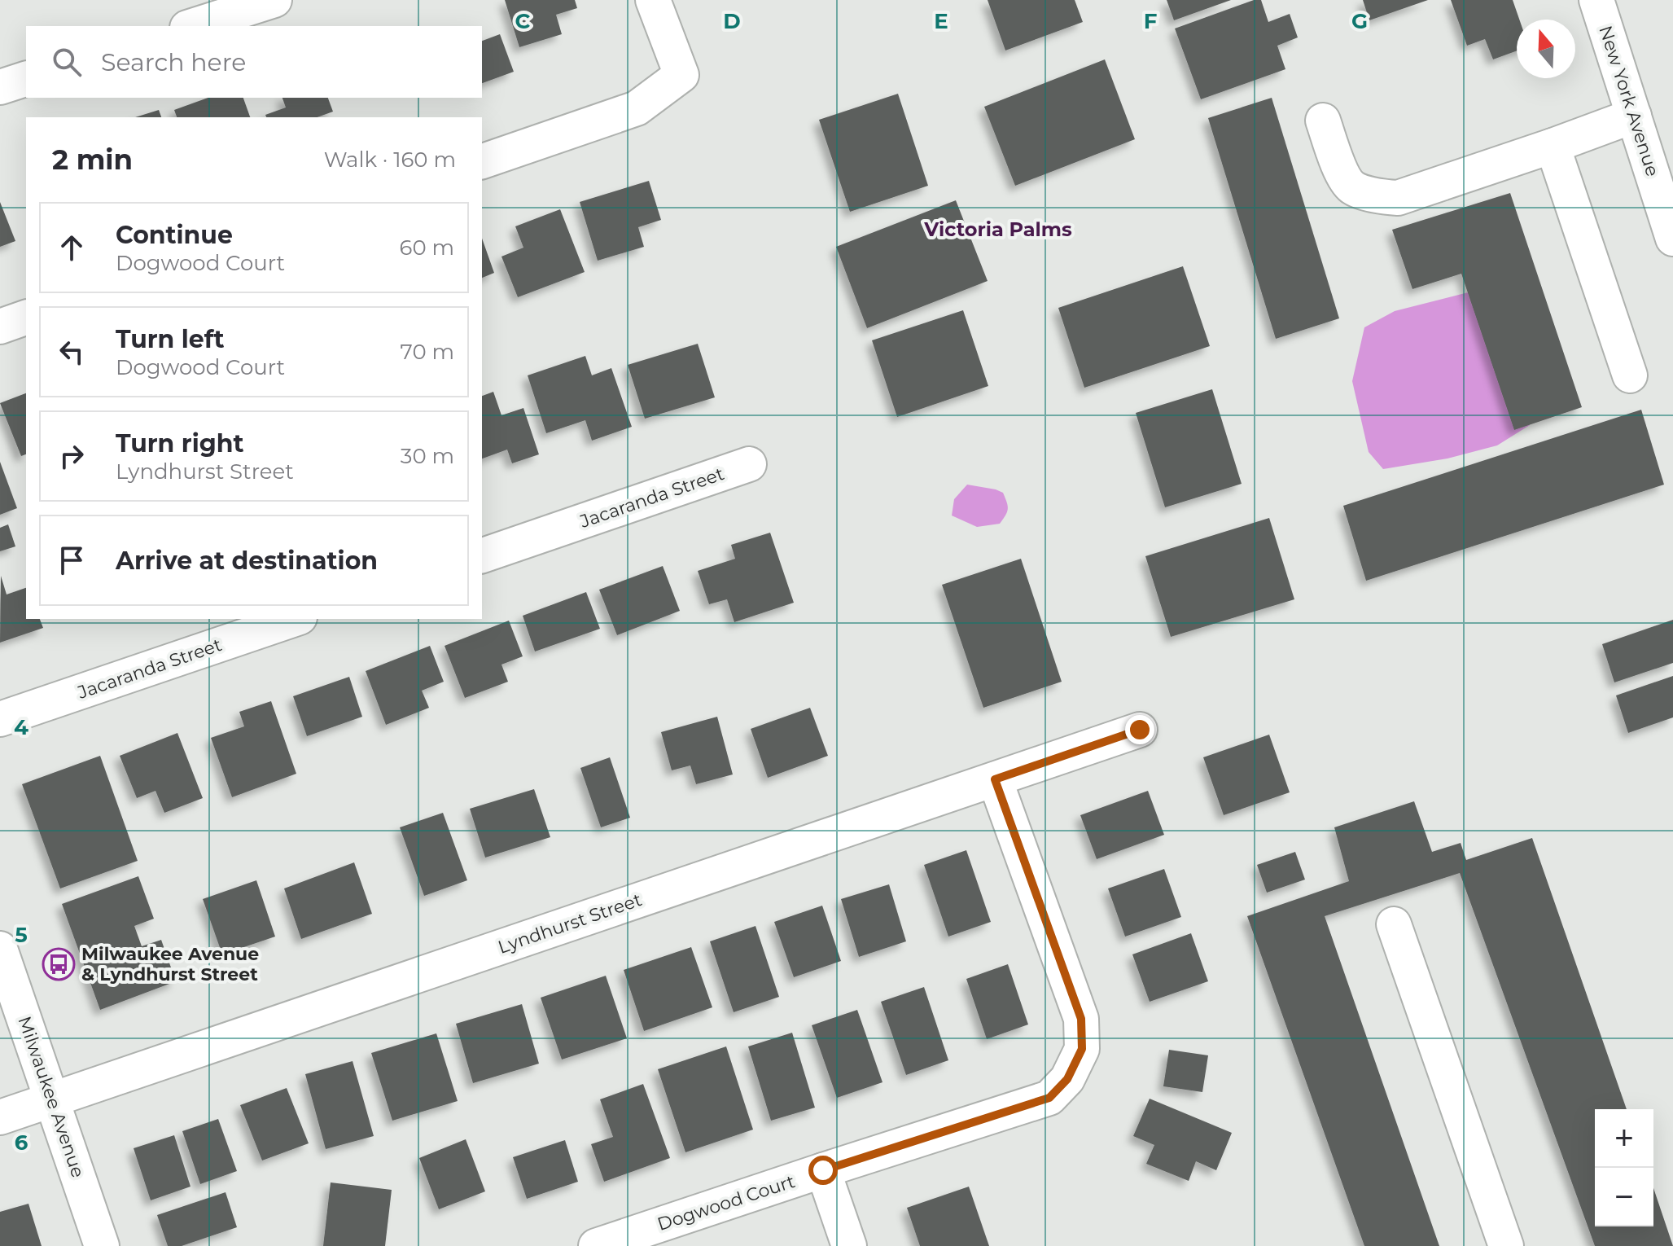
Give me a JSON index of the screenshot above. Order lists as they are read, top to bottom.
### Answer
{
  "streets": {
    "street": [
      "New York Avenue",
      "Jacaranda Street",
      "Lyndhurst Street",
      "Milwaukee Avenue",
      "Dogwood Court"
    ]
  },
  "crossings": [
    ["Lyndhurst Street", "Milwaukee Avenue"],
    ["Lyndhurst Street", "Dogwood Court"]
  ],
  "districts": ["Victoria Palms"],
  "places": {
    "bus stop": ["Milwaukee Avenue & Lyndhurst Street"]
  },
  "north": "top",
  "page": {
    "search": "Search here",
    "heading": ["2 min", "Walk · 160 m"],
    "list": [
      ["Continue", "Dogwood Court", "60 m"],
      ["Turn left", "Dogwood Court", "70 m"],
      ["Turn right", "Lyndhurst Street", "30 m"],
      "Arrive at destination"
    ],
    "map_buttons": ["+", "−"]
  },
  "grid": {
    "columns": [
      "C",
      "D",
      "E",
      "F",
      "G"
    ],
    "rows": ["4", "5", "6"]
  }
}
